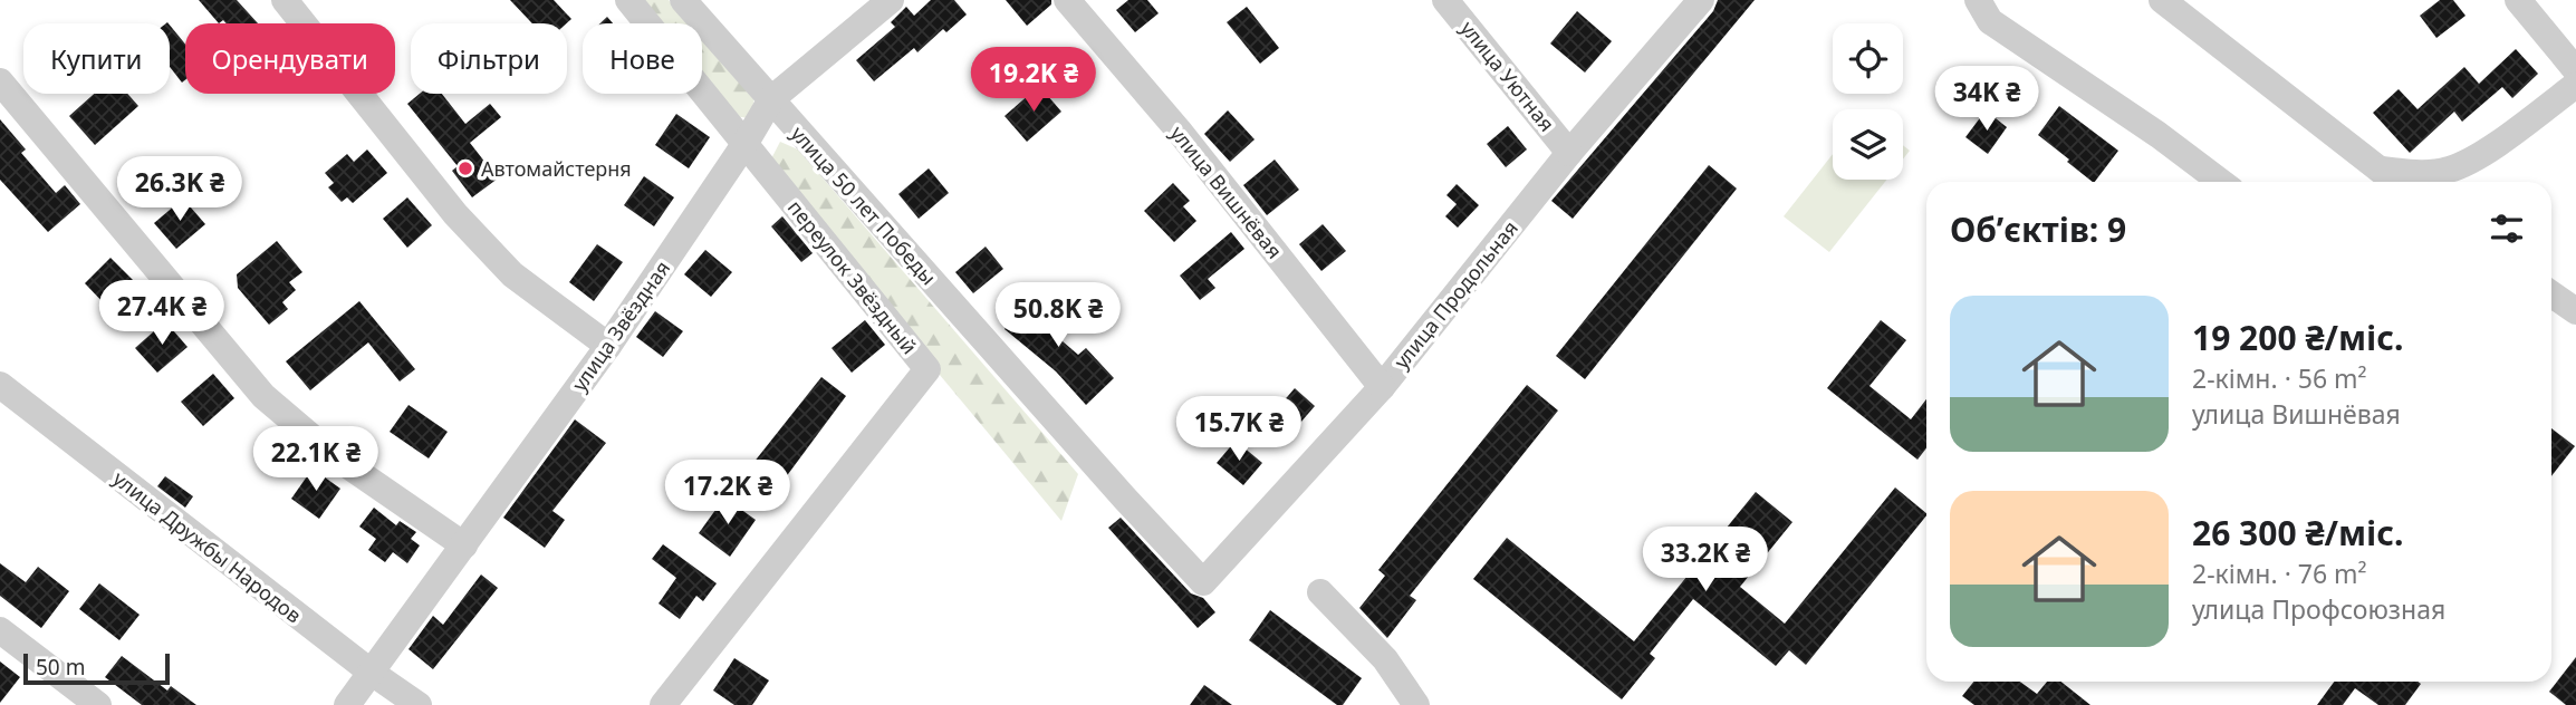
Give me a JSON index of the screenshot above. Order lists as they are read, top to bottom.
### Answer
{
  "streets": {
    "street": [
      "улица Уютная",
      "улица Вишнёвая",
      "улица 50 лет Победы",
      "переулок Звёздный",
      "улица Продольная",
      "улица Звёздная",
      "улица Дружбы Народов"
    ]
  },
  "crossings": [
    ["улица Уютная", "улица Продольная"],
    ["улица Вишнёвая", "улица Продольная"],
    ["улица 50 лет Победы", "улица Продольная"],
    ["улица 50 лет Победы", "улица Звёздная"],
    ["переулок Звёздный", "улица Звёздная"],
    ["улица Звёздная", "улица Дружбы Народов"]
  ],
  "places": ["Автомайстерня"],
  "scale_bar": "50 m",
  "page": {
    "chip": [
      "Купити",
      "Орендувати",
      "Фільтри",
      "Нове"
    ],
    "price": [
      "19.2K ₴",
      "34K ₴",
      "26.3K ₴",
      "27.4K ₴",
      "50.8K ₴",
      "15.7K ₴",
      "22.1K ₴",
      "17.2K ₴",
      "33.2K ₴"
    ],
    "heading": "Об’єктів: 9",
    "list": [
      {
        "name": "19 200 ₴/міс.",
        "note": "2-кімн. · 56 m² · улица Вишнёвая"
      },
      {
        "name": "26 300 ₴/міс.",
        "note": "2-кімн. · 76 m² · улица Профсоюзная"
      }
    ],
    "scale": "50 m"
  }
}
